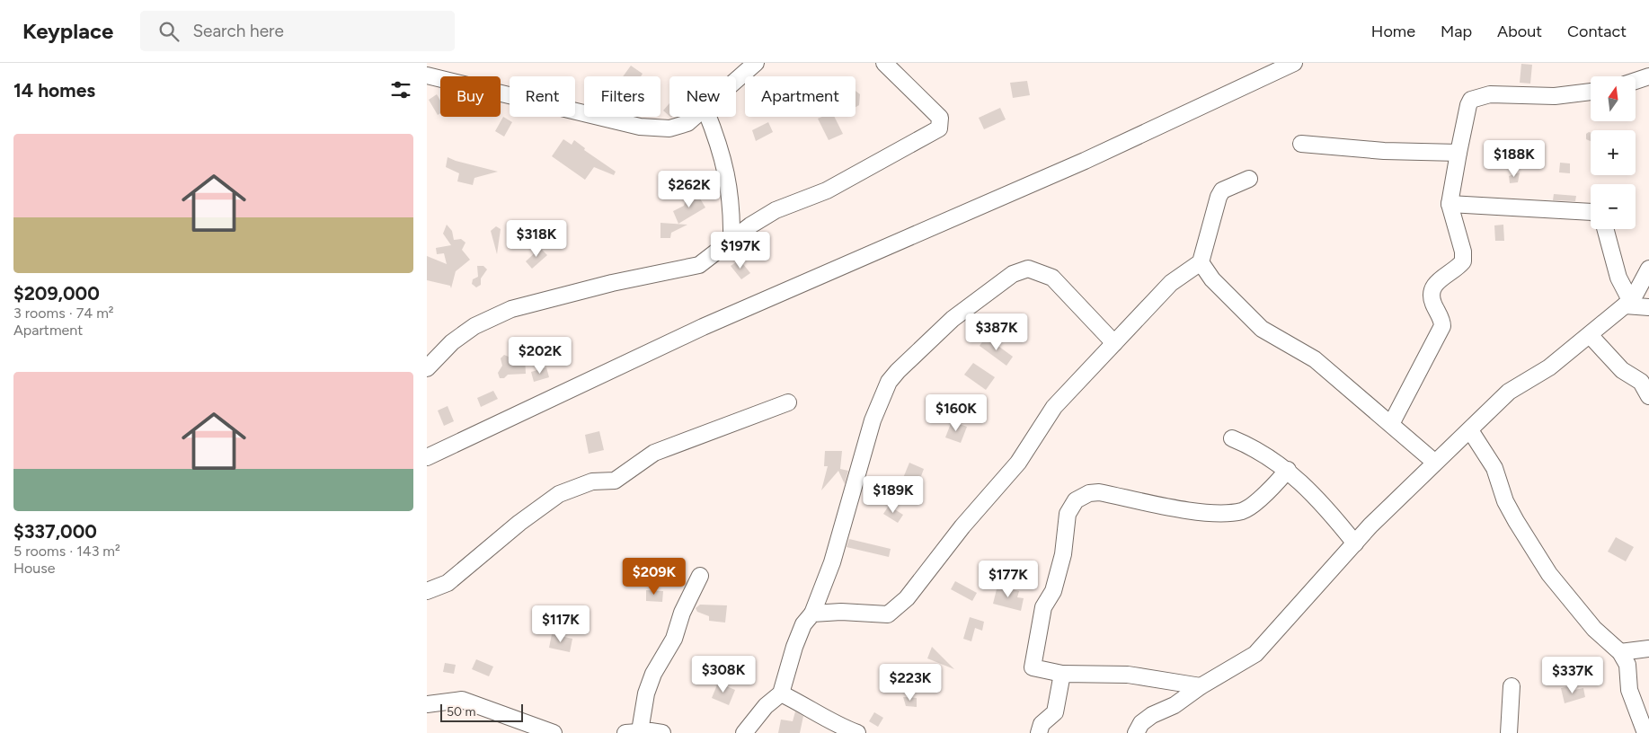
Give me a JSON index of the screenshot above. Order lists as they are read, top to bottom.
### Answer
{
  "scale_bar": "50 m",
  "north": "top",
  "page": {
    "header": "Keyplace",
    "search": "Search here",
    "nav": [
      "Home",
      "Map",
      "About",
      "Contact"
    ],
    "heading": "14 homes",
    "map_buttons": ["+", "−"],
    "chip": [
      "Buy",
      "Rent",
      "Filters",
      "New",
      "Apartment"
    ],
    "list": [
      {
        "name": "$209,000",
        "note": "3 rooms · 74 m² · Apartment"
      },
      {
        "name": "$337,000",
        "note": "5 rooms · 143 m² · House"
      }
    ],
    "price": [
      "$188K",
      "$262K",
      "$318K",
      "$197K",
      "$387K",
      "$202K",
      "$160K",
      "$189K",
      "$209K",
      "$177K",
      "$117K",
      "$308K",
      "$337K",
      "$223K"
    ],
    "scale": "50 m"
  }
}
